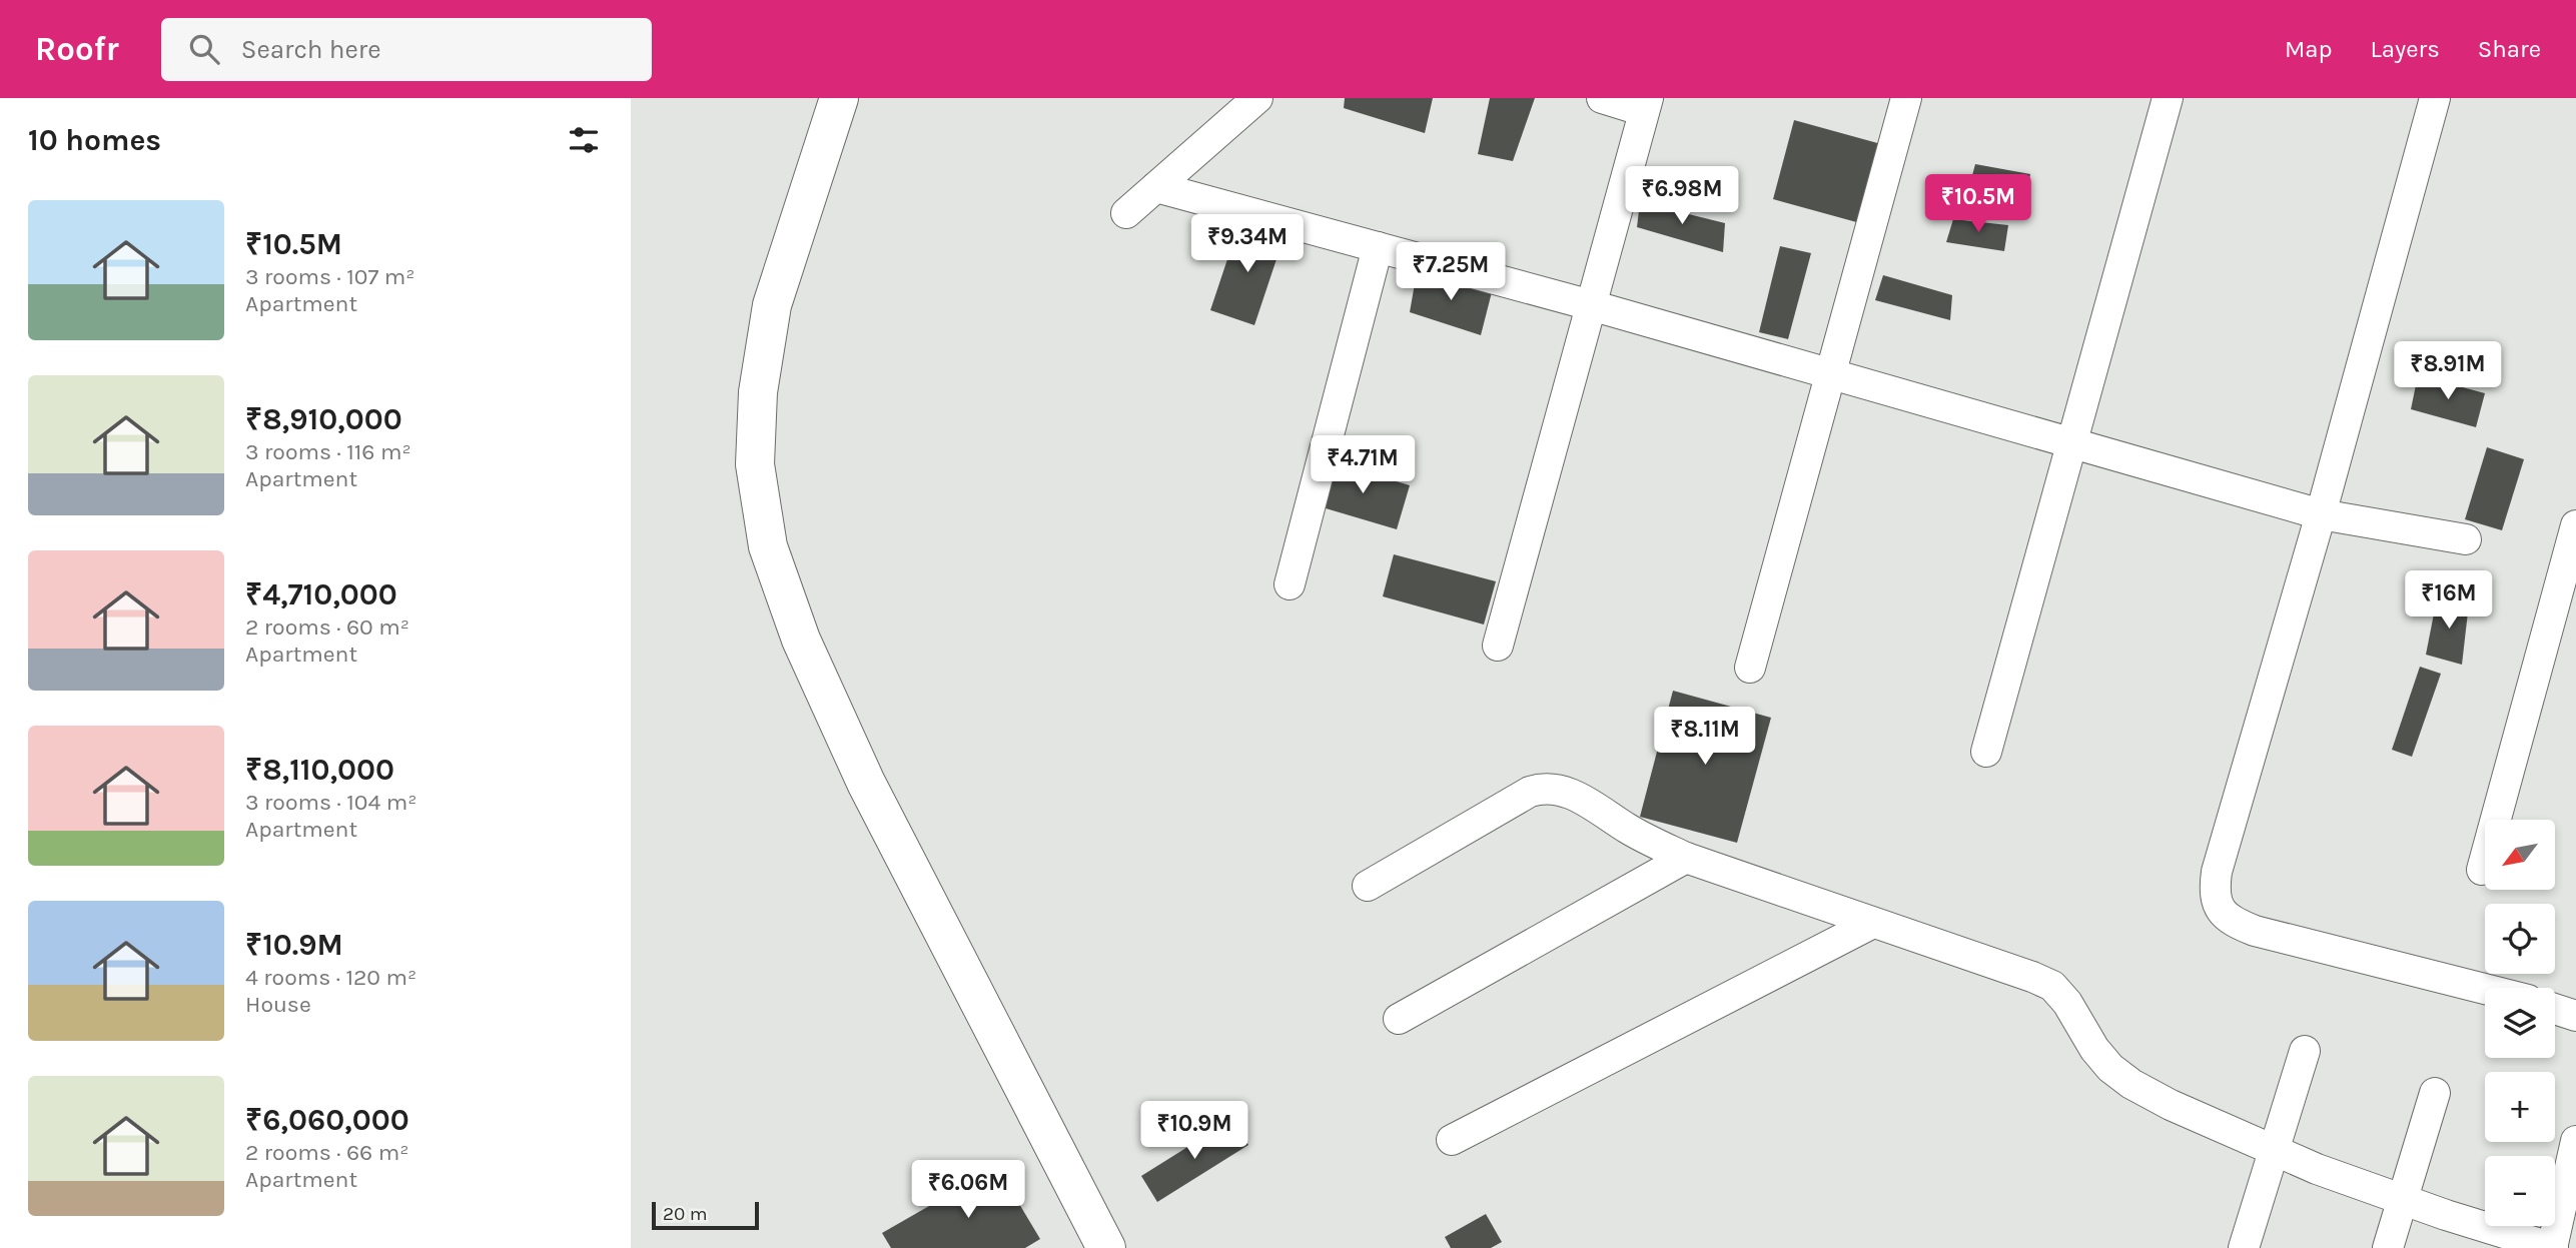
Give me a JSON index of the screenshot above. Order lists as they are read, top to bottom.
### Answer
{
  "scale_bar": "20 m",
  "north": "bottom left",
  "page": {
    "header": "Roofr",
    "search": "Search here",
    "nav": ["Map", "Layers", "Share"],
    "heading": "10 homes",
    "price": [
      "₹6.98M",
      "₹10.5M",
      "₹9.34M",
      "₹7.25M",
      "₹8.91M",
      "₹4.71M",
      "₹16M",
      "₹8.11M",
      "₹10.9M",
      "₹6.06M"
    ],
    "list": [
      {
        "name": "₹10.5M",
        "note": "3 rooms · 107 m² · Apartment"
      },
      {
        "name": "₹8,910,000",
        "note": "3 rooms · 116 m² · Apartment"
      },
      {
        "name": "₹4,710,000",
        "note": "2 rooms · 60 m² · Apartment"
      },
      {
        "name": "₹8,110,000",
        "note": "3 rooms · 104 m² · Apartment"
      },
      {
        "name": "₹10.9M",
        "note": "4 rooms · 120 m² · House"
      },
      {
        "name": "₹6,060,000",
        "note": "2 rooms · 66 m² · Apartment"
      }
    ],
    "map_buttons": ["+", "−"],
    "scale": "20 m"
  }
}
